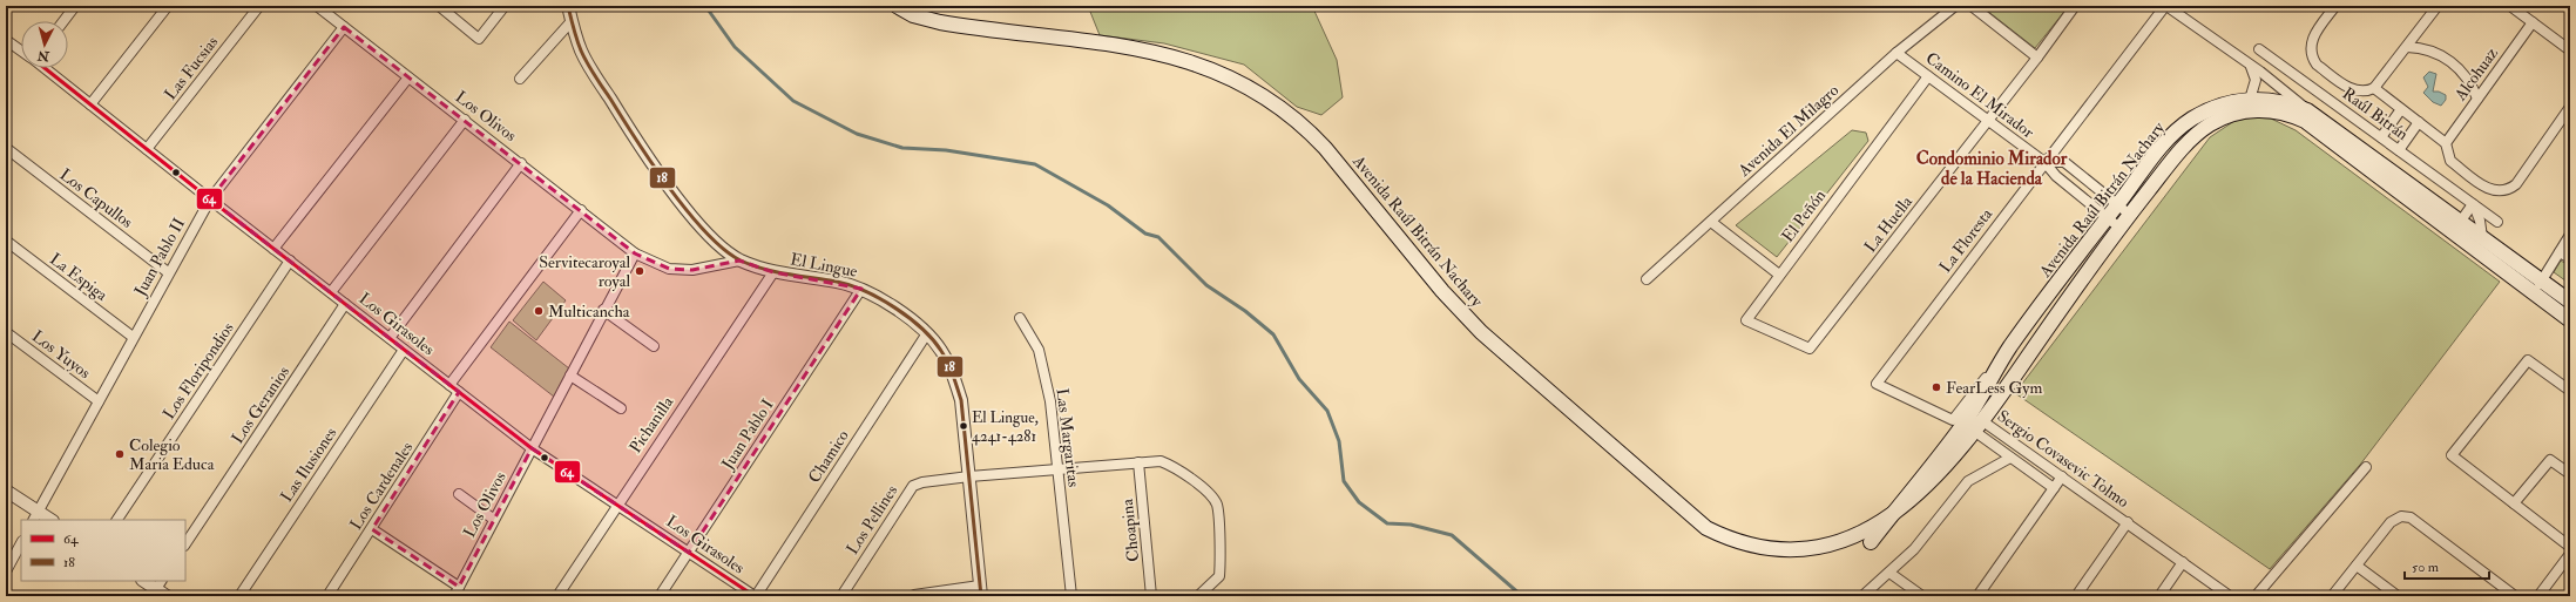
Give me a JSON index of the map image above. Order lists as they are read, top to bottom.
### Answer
{
  "streets": {
    "main road": ["Avenida Raúl Bitrán Nachary"],
    "street": [
      "Las Fucsias",
      "Alcohuaz",
      "Camino El Mirador",
      "Raúl Bitrán",
      "Los Olivos",
      "Avenida El Milagro",
      "Los Capullos",
      "El Peñón",
      "La Huella",
      "La Floresta",
      "Juan Pablo II",
      "El Lingue",
      "La Espiga",
      "Los Girasoles",
      "Los Yuyos",
      "Los Floripondios",
      "Los Geranios",
      "Pichanilla",
      "Juan Pablo I",
      "Las Margaritas",
      "Chamico",
      "Sergio Covasevic Tolmo",
      "Las Ilusiones",
      "Los Cardenales",
      "Los Pellines",
      "Choapina"
    ]
  },
  "crossings": [
    ["Las Fucsias", "Los Girasoles"],
    ["Camino El Mirador", "Avenida El Milagro"],
    ["Camino El Mirador", "Avenida Raúl Bitrán Nachary"],
    ["Camino El Mirador", "El Peñón"],
    ["Camino El Mirador", "La Huella"],
    ["Camino El Mirador", "La Floresta"],
    ["Los Olivos", "Juan Pablo II"],
    ["Los Olivos", "El Lingue"],
    ["Los Olivos", "Los Girasoles"],
    ["Los Capullos", "Juan Pablo II"],
    ["Avenida Raúl Bitrán Nachary", "La Floresta"],
    ["Avenida Raúl Bitrán Nachary", "Sergio Covasevic Tolmo"],
    ["El Peñón", "La Huella"],
    ["La Floresta", "Sergio Covasevic Tolmo"],
    ["Juan Pablo II", "La Espiga"],
    ["Juan Pablo II", "Los Girasoles"],
    ["Juan Pablo II", "Los Yuyos"],
    ["El Lingue", "Pichanilla"],
    ["El Lingue", "Juan Pablo I"],
    ["El Lingue", "Chamico"],
    ["El Lingue", "Los Pellines"],
    ["Los Girasoles", "Los Floripondios"],
    ["Los Girasoles", "Los Geranios"],
    ["Los Girasoles", "Pichanilla"],
    ["Los Girasoles", "Juan Pablo I"],
    ["Los Girasoles", "Chamico"],
    ["Los Girasoles", "Las Ilusiones"],
    ["Los Girasoles", "Los Cardenales"],
    ["Las Margaritas", "Los Pellines"],
    ["Los Pellines", "Choapina"]
  ],
  "districts": ["Condominio Mirador de la Hacienda"],
  "places": [
    "Servitecaroyal royal",
    "Multicancha",
    "FearLess Gym",
    "El Lingue, 4241-4281",
    "Colegio Maria Educa"
  ],
  "lines": ["transit line 18", "transit line 64"],
  "legend": ["64", "18"],
  "scale_bar": "50 m",
  "north": "bottom"
}
